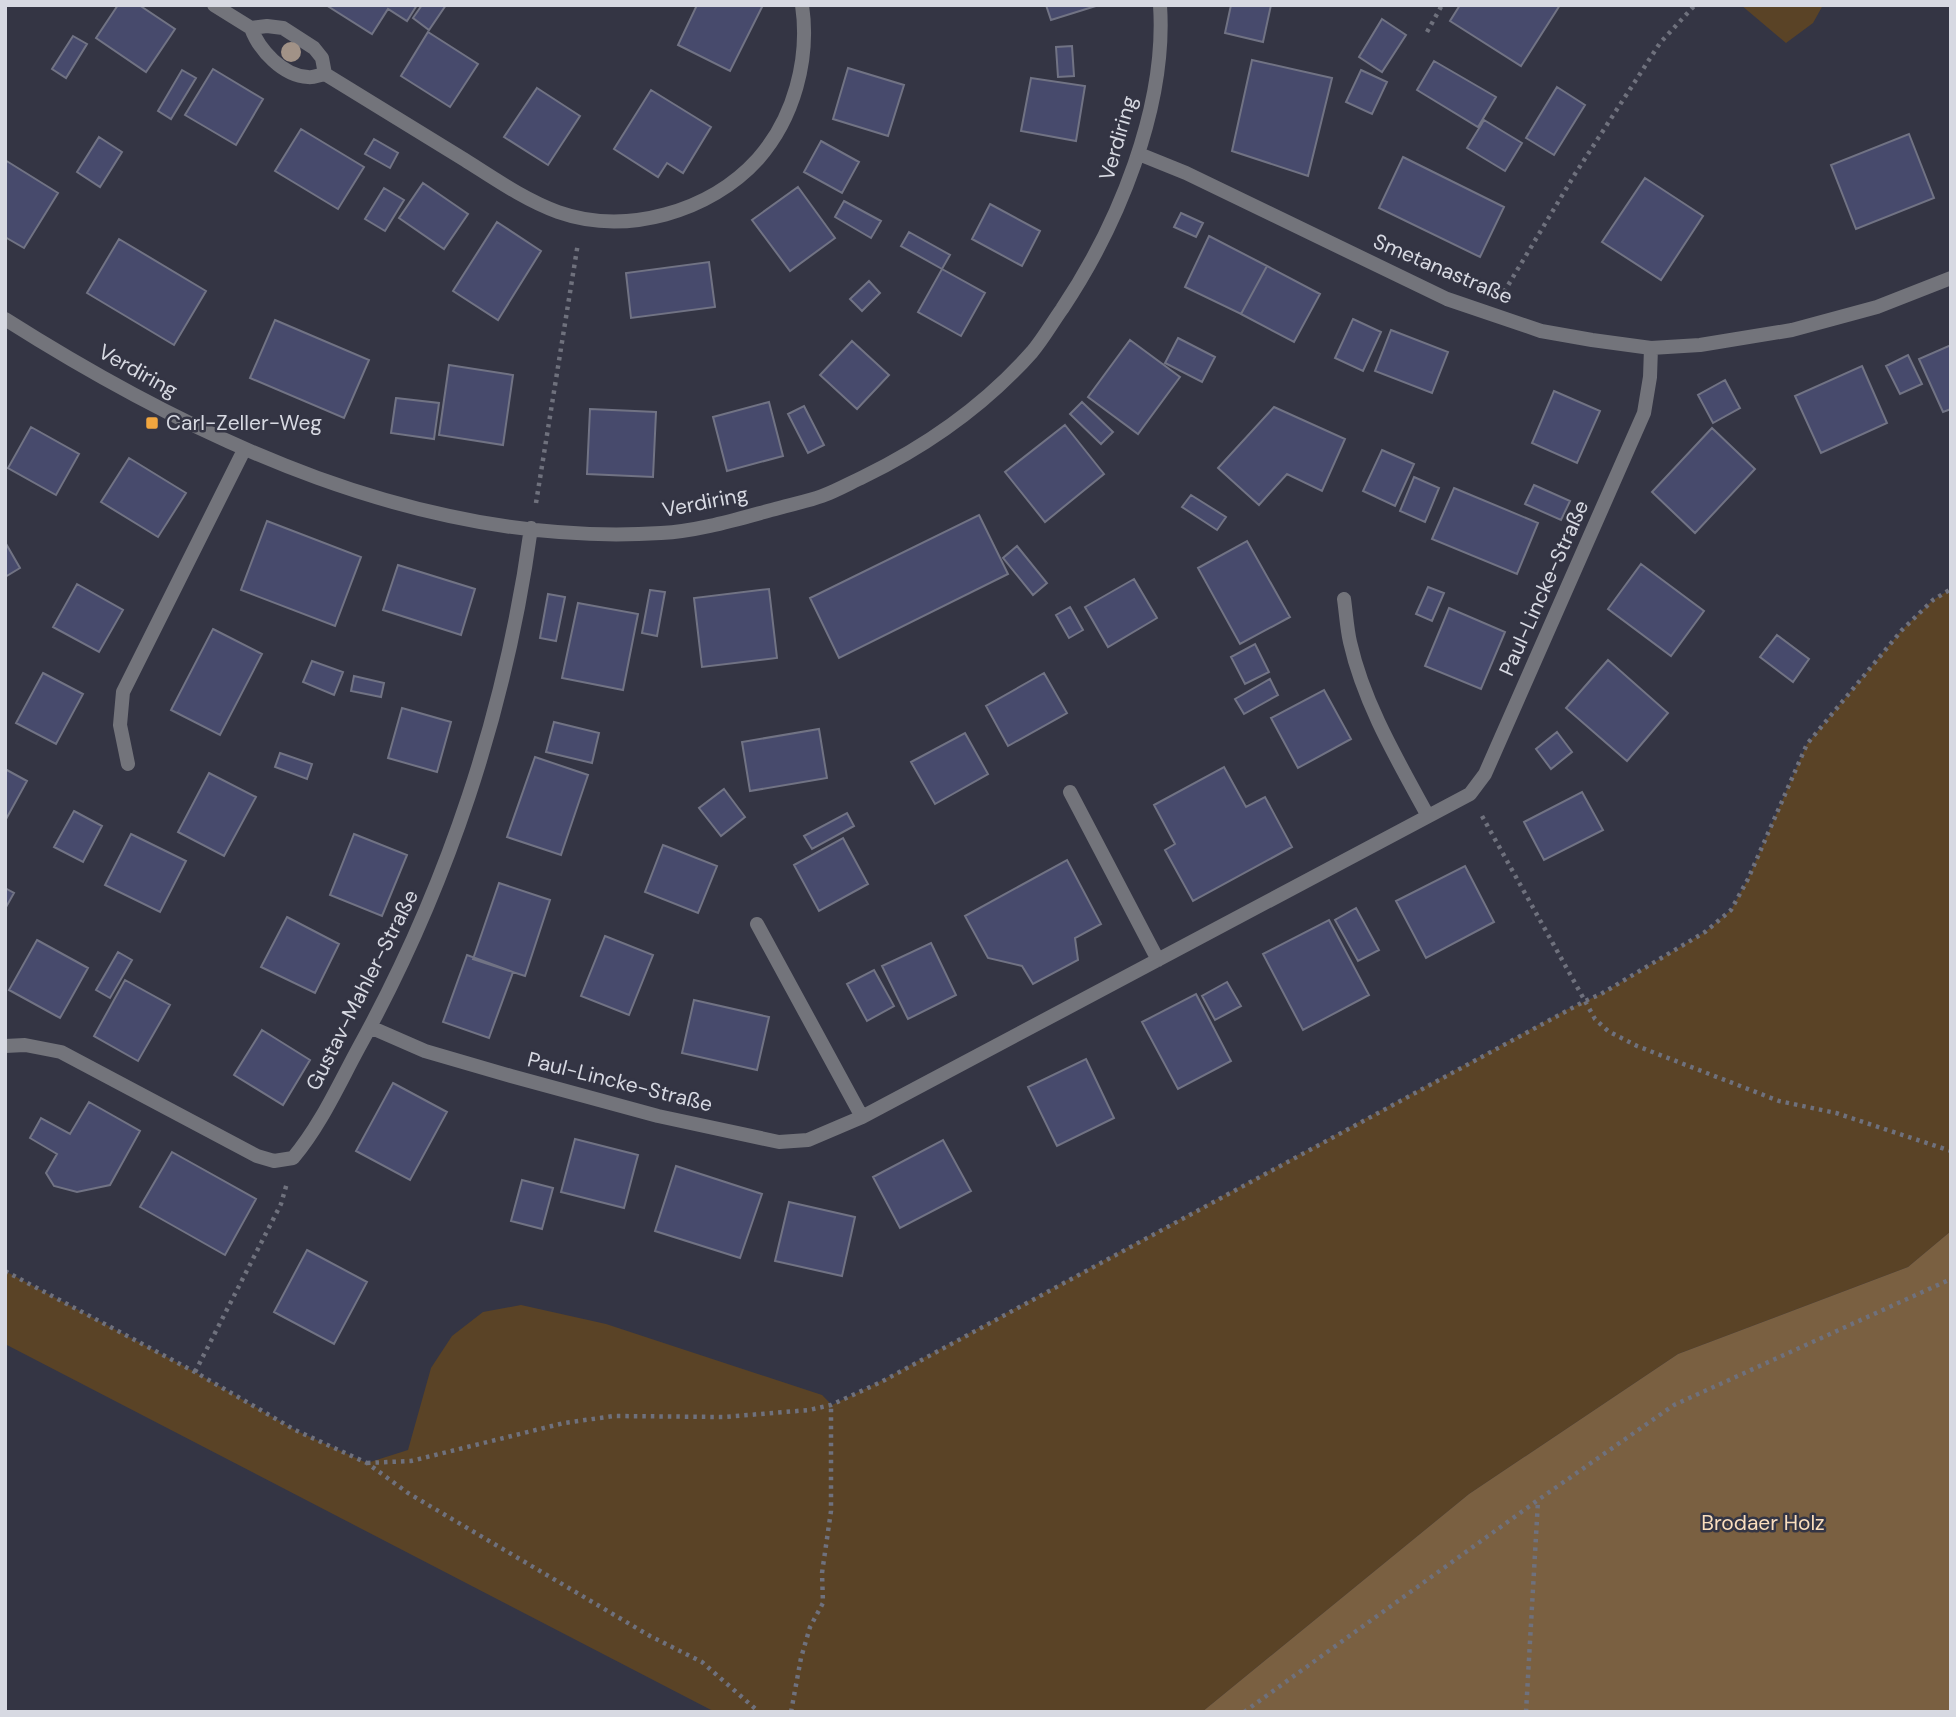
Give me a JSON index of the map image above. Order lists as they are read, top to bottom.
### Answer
{
  "streets": {
    "street": [
      "Verdiring",
      "Smetanastraße",
      "Paul-Lincke-Straße",
      "Gustav-Mahler-Straße"
    ]
  },
  "crossings": [
    ["Verdiring", "Smetanastraße"],
    ["Verdiring", "Gustav-Mahler-Straße"],
    ["Smetanastraße", "Paul-Lincke-Straße"],
    ["Paul-Lincke-Straße", "Gustav-Mahler-Straße"]
  ],
  "parks": ["Brodaer Holz"],
  "places": {
    "transit": ["Carl-Zeller-Weg"]
  }
}
